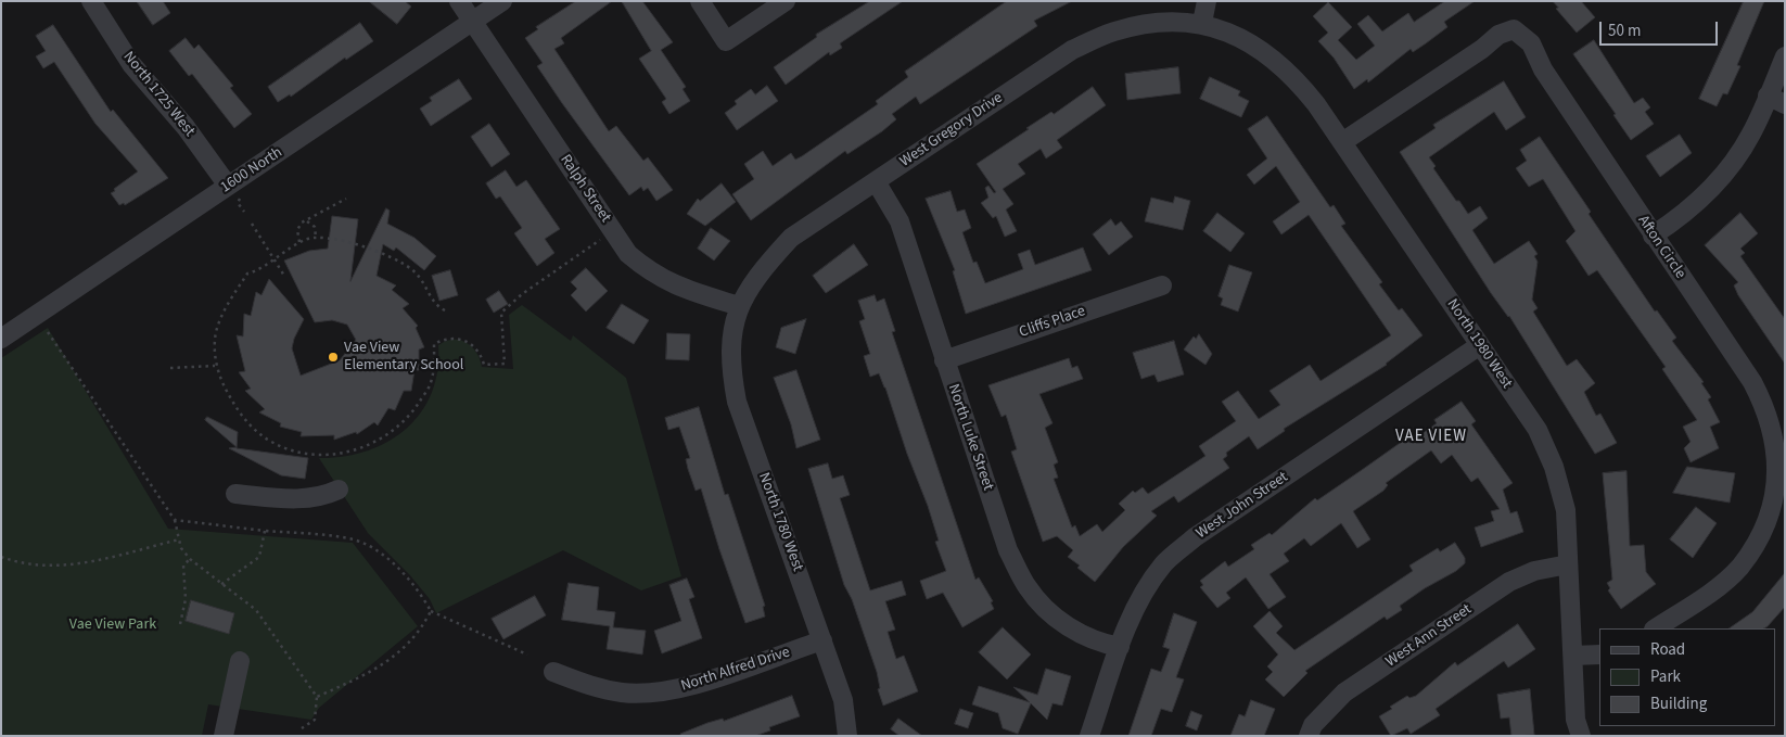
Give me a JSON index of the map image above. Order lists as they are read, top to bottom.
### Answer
{
  "streets": {
    "street": [
      "North 1725 West",
      "West Gregory Drive",
      "1600 North",
      "Ralph Street",
      "Afton Circle",
      "Cliffs Place",
      "North 1980 West",
      "North Luke Street",
      "West John Street",
      "North 1780 West",
      "West Ann Street",
      "North Alfred Drive"
    ]
  },
  "crossings": [
    ["North 1725 West", "1600 North"],
    ["West Gregory Drive", "Ralph Street"],
    ["West Gregory Drive", "North 1980 West"],
    ["West Gregory Drive", "North Luke Street"],
    ["West Gregory Drive", "North 1780 West"],
    ["1600 North", "Ralph Street"],
    ["Ralph Street", "North 1780 West"],
    ["Afton Circle", "North 1980 West"],
    ["Cliffs Place", "North Luke Street"],
    ["North 1980 West", "West John Street"],
    ["North 1980 West", "West Ann Street"],
    ["North Luke Street", "West John Street"],
    ["North 1780 West", "North Alfred Drive"]
  ],
  "districts": ["VAE VIEW"],
  "parks": ["Vae View Park"],
  "places": ["Vae View Elementary School"],
  "legend": ["Road", "Park", "Building"],
  "scale_bar": "50 m"
}
